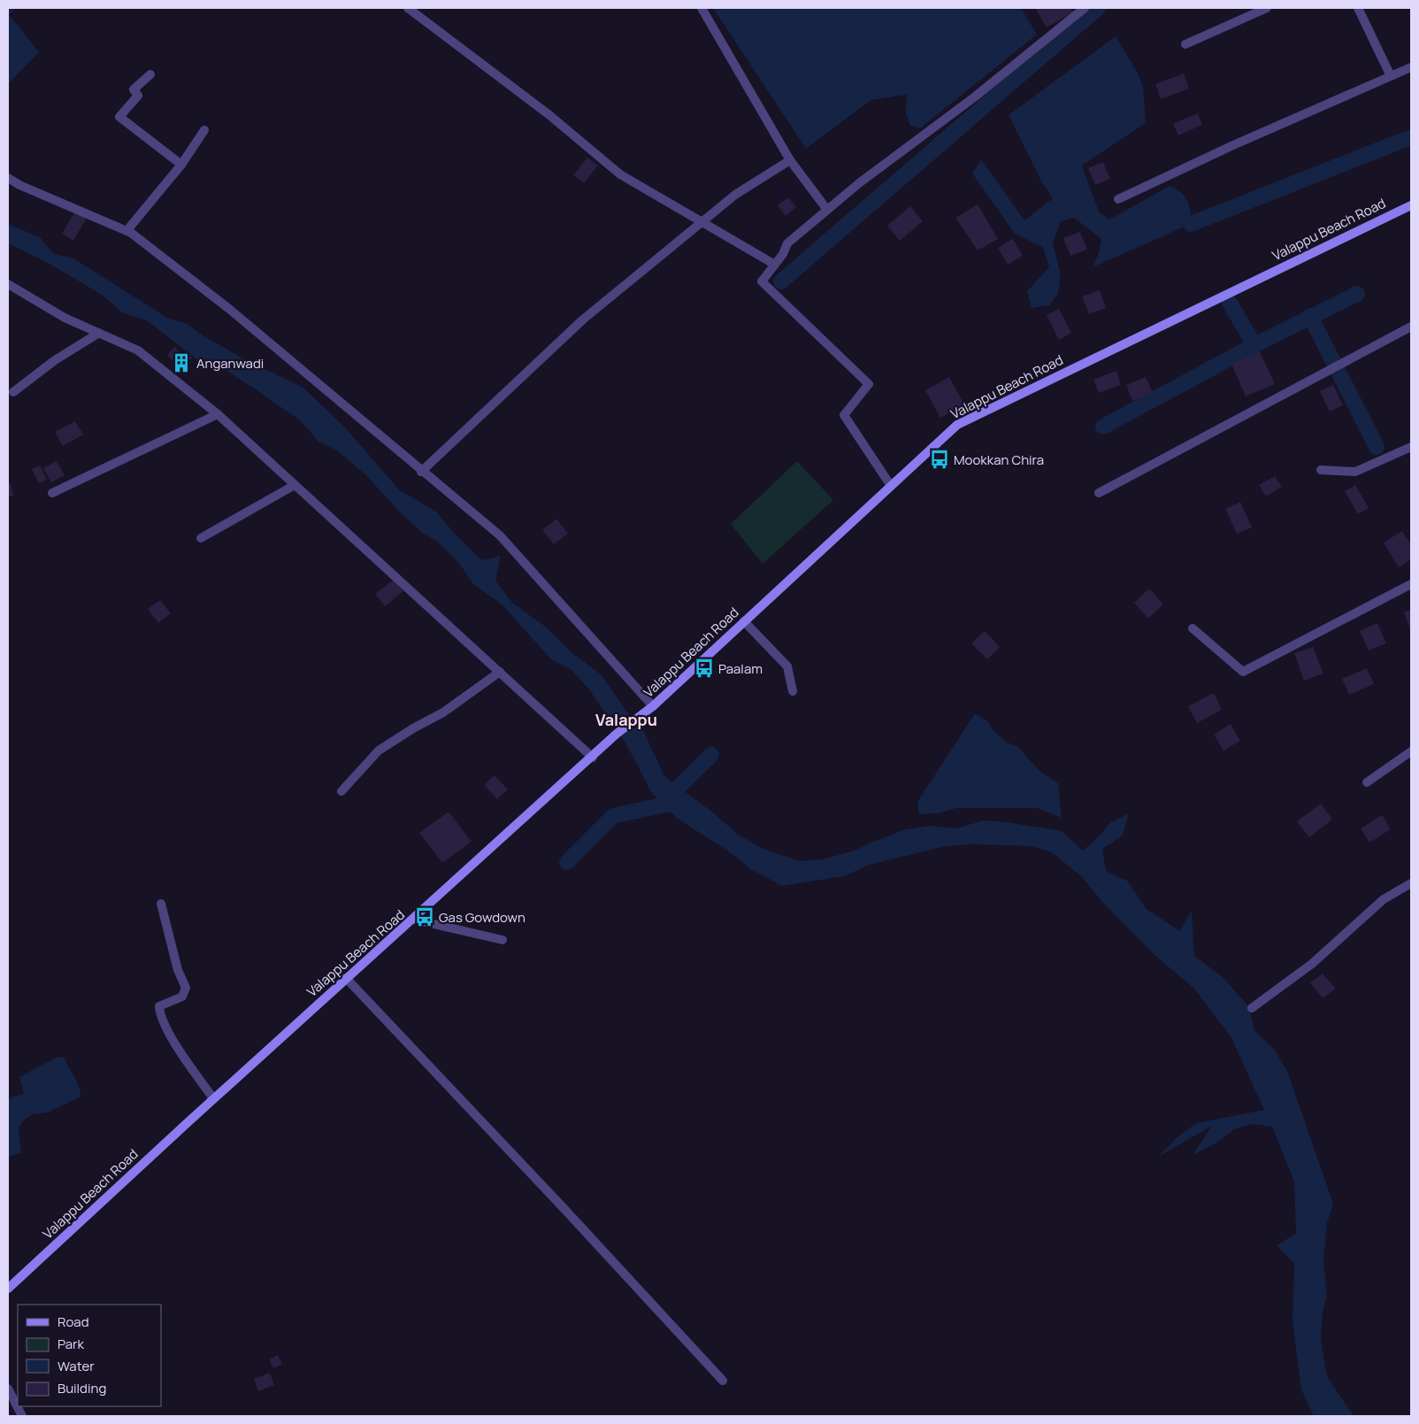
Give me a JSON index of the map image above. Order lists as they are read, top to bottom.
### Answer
{
  "streets": {
    "main road": ["Valappu Beach Road"]
  },
  "districts": ["Valappu"],
  "places": {
    "building": ["Anganwadi"],
    "bus stop": ["Mookkan Chira", "Paalam", "Gas Gowdown"]
  },
  "legend": [
    "Road",
    "Park",
    "Water",
    "Building"
  ]
}
